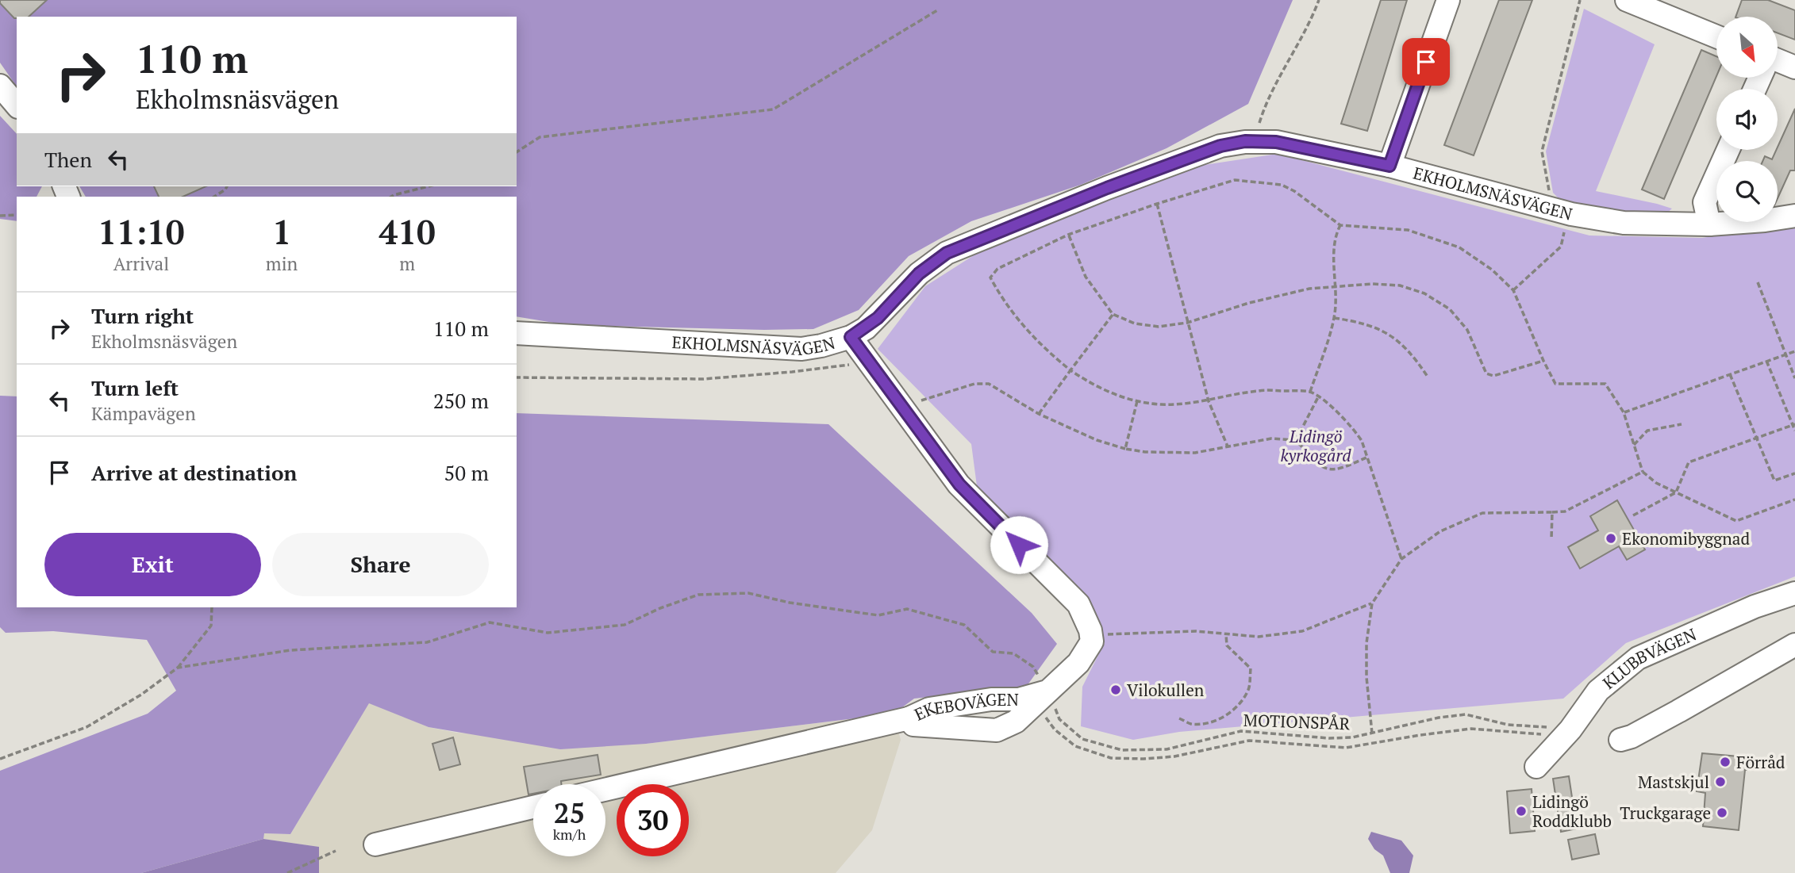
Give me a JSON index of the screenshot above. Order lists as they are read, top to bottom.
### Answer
{
  "streets": {
    "street": ["EKHOLMSNÄSVÄGEN", "KLUBBVÄGEN", "EKEBOVÄGEN"],
    "path": ["MOTIONSPÅR"]
  },
  "crossings": [
    ["KLUBBVÄGEN", "MOTIONSPÅR"],
    ["EKEBOVÄGEN", "MOTIONSPÅR"]
  ],
  "parks": ["Lidingö kyrkogård"],
  "places": [
    "Ekonomibyggnad",
    "Vilokullen",
    "Förråd",
    "Mastskjul",
    "Lidingö Roddklubb",
    "Truckgarage"
  ],
  "north": "bottom right",
  "page": {
    "turn": ["110 m", "Ekholmsnäsvägen"],
    "then": "Then",
    "eta": [
      "11:10",
      "Arrival",
      "1",
      "min",
      "410",
      "m"
    ],
    "list": [
      {
        "name": "Turn right",
        "note": "Ekholmsnäsvägen",
        "value": "110 m"
      },
      {
        "name": "Turn left",
        "note": "Kämpavägen",
        "value": "250 m"
      },
      {
        "name": "Arrive at destination",
        "value": "50 m"
      }
    ],
    "buttons": ["Exit", "Share"],
    "speed": "25 km/h",
    "limit": "30"
  }
}
